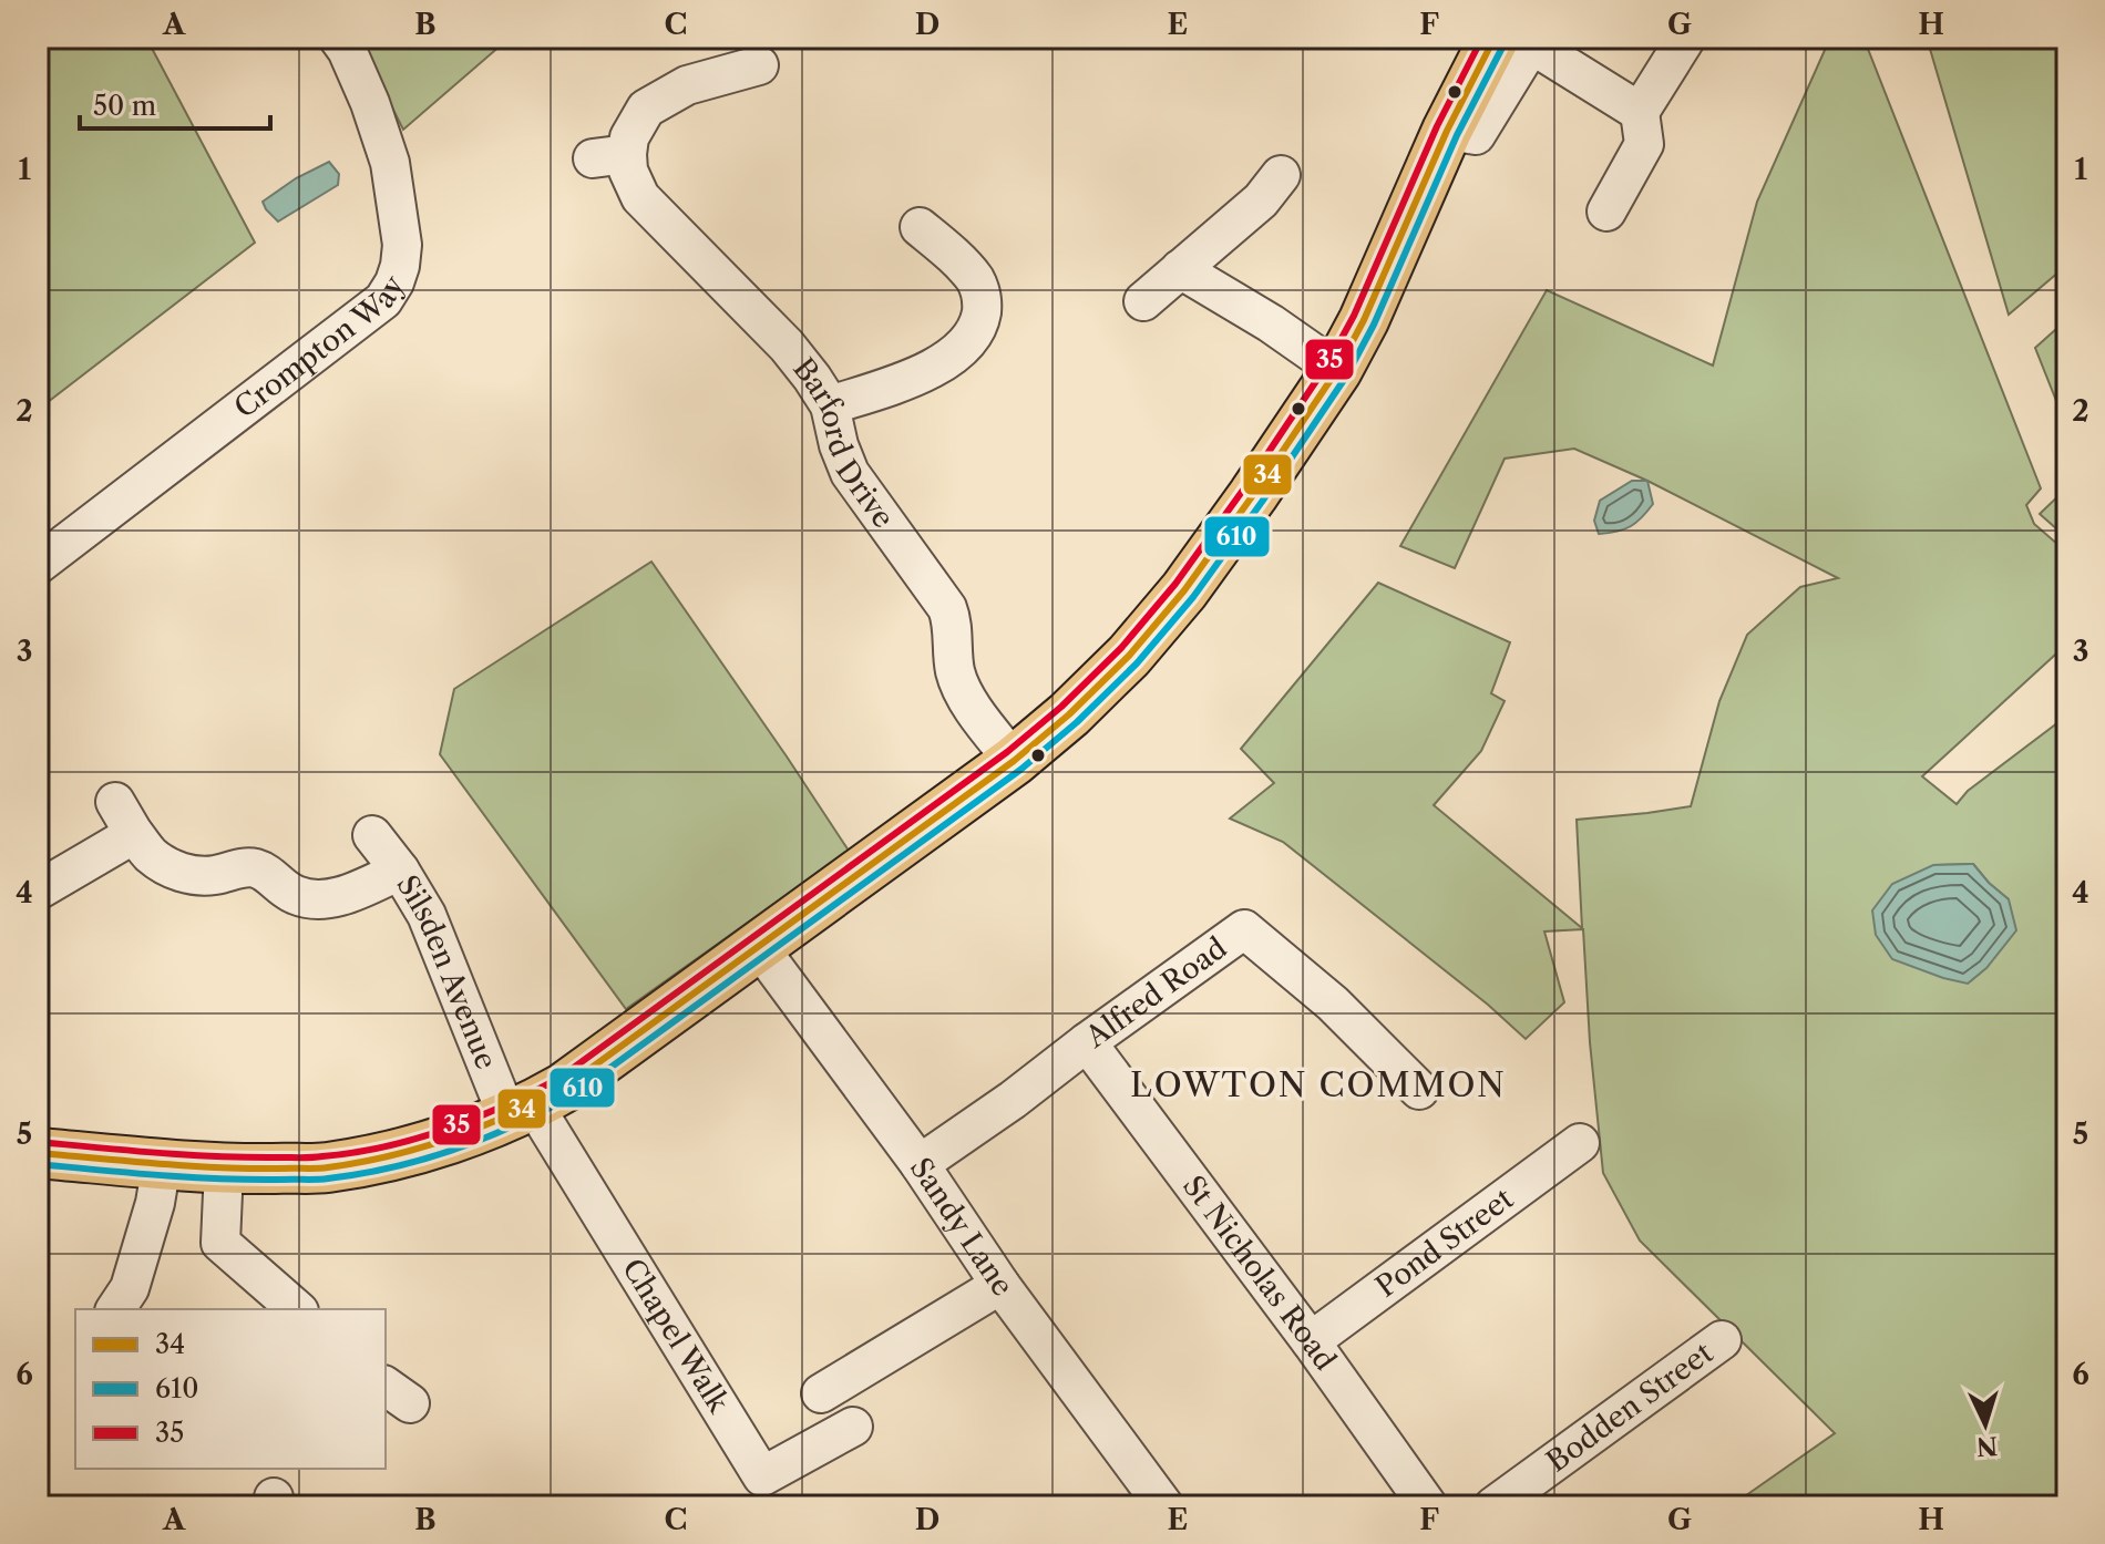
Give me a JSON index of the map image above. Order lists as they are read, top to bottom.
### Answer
{
  "streets": {
    "street": [
      "Crompton Way",
      "Barford Drive",
      "Silsden Avenue",
      "Alfred Road",
      "Sandy Lane",
      "Pond Street",
      "St Nicholas Road",
      "Chapel Walk",
      "Bodden Street"
    ]
  },
  "crossings": [
    ["Silsden Avenue", "Chapel Walk"],
    ["Alfred Road", "Sandy Lane"],
    ["Alfred Road", "St Nicholas Road"],
    ["Pond Street", "St Nicholas Road"]
  ],
  "districts": ["LOWTON COMMON"],
  "lines": ["transit line 34", "transit line 35", "transit line 610"],
  "legend": ["34", "610", "35"],
  "scale_bar": "50 m",
  "north": "bottom",
  "grid": {
    "columns": [
      "A",
      "B",
      "C",
      "D",
      "E",
      "F",
      "G",
      "H"
    ],
    "rows": [
      "1",
      "2",
      "3",
      "4",
      "5",
      "6"
    ]
  }
}
